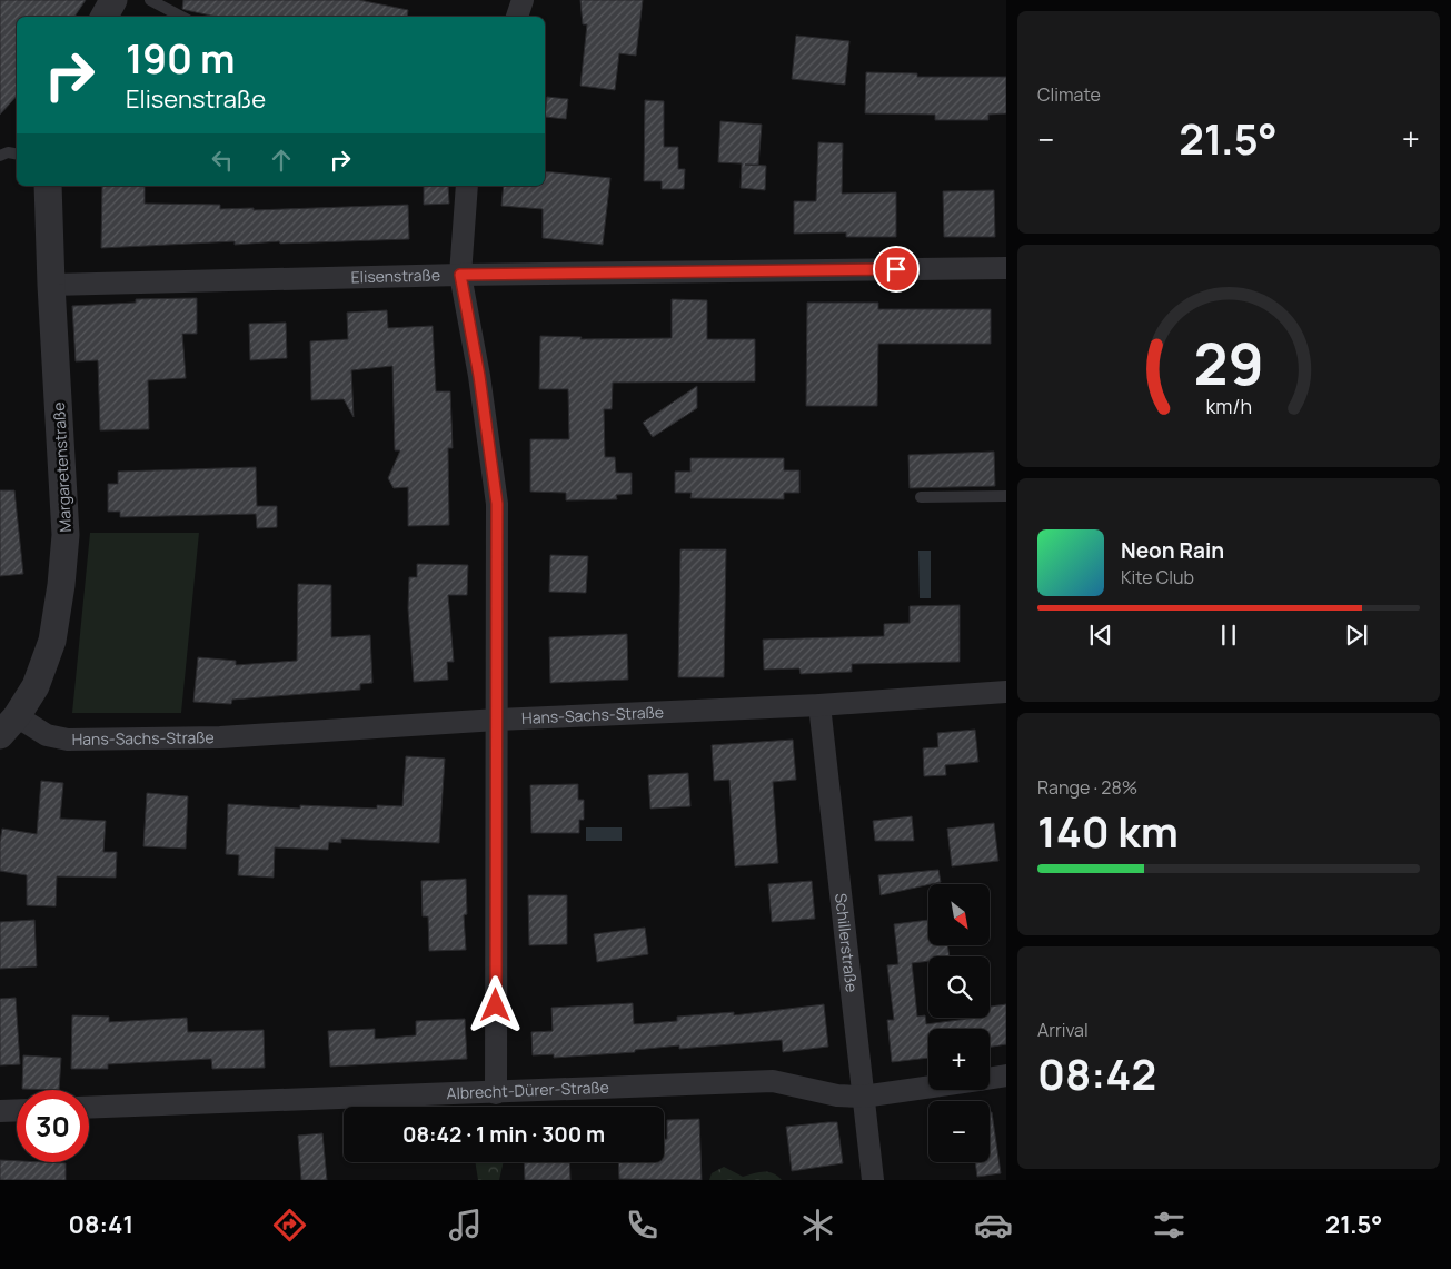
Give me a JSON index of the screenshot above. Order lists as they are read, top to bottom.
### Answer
{
  "streets": {
    "street": [
      "Elisenstraße",
      "Margaretenstraße",
      "Hans-Sachs-Straße",
      "Schillerstraße",
      "Albrecht-Dürer-Straße"
    ]
  },
  "crossings": [
    ["Elisenstraße", "Margaretenstraße"],
    ["Margaretenstraße", "Hans-Sachs-Straße"],
    ["Hans-Sachs-Straße", "Schillerstraße"],
    ["Schillerstraße", "Albrecht-Dürer-Straße"]
  ],
  "north": "bottom right",
  "page": {
    "tile": [
      "Climate",
      ["Range · 28%", "140 km"],
      ["Arrival", "08:42"]
    ],
    "turn": ["190 m", "Elisenstraße"],
    "heat": ["−", "21.5°", "+"],
    "song": ["Neon Rain", "Kite Club"],
    "map_buttons": ["+", "−"],
    "limit": "30",
    "trip": "08:42 · 1 min · 300 m",
    "tabs": ["08:41", "21.5°"],
    "gauge": ["29", "km/h"]
  }
}
